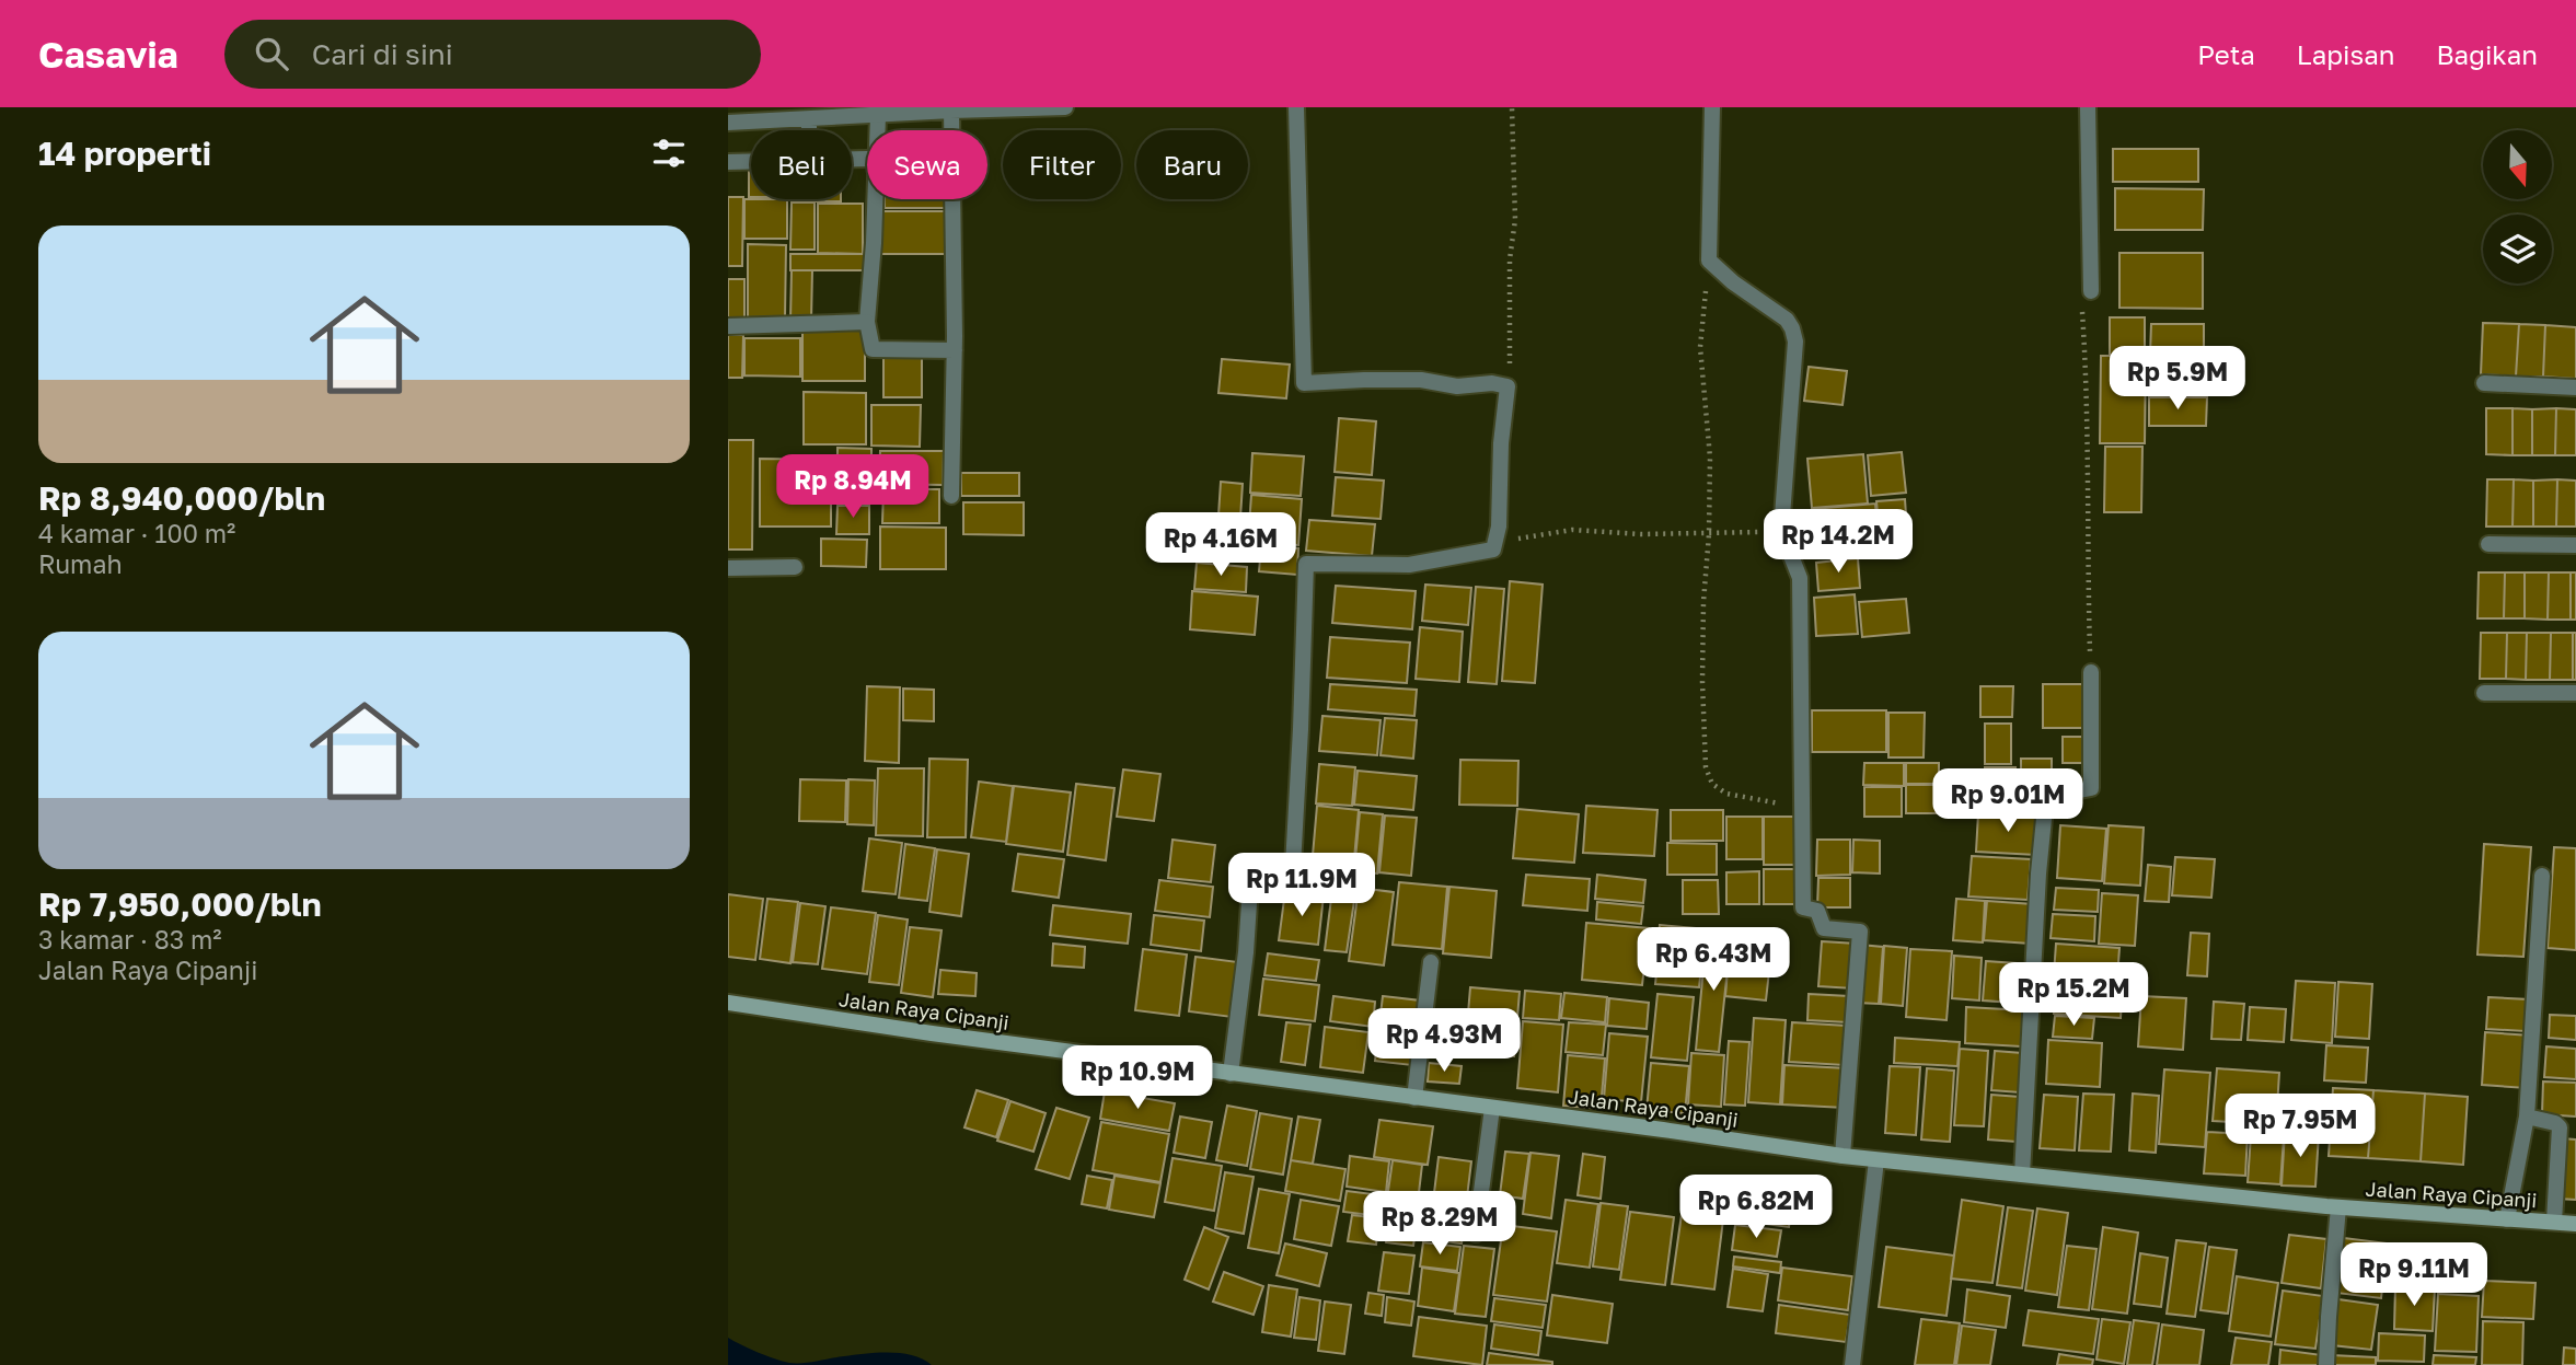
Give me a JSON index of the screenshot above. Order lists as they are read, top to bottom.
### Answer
{
  "streets": {
    "main road": ["Jalan Raya Cipanji"]
  },
  "north": "bottom",
  "page": {
    "header": "Casavia",
    "search": "Cari di sini",
    "nav": ["Peta", "Lapisan", "Bagikan"],
    "heading": "14 properti",
    "chip": [
      "Beli",
      "Sewa",
      "Filter",
      "Baru"
    ],
    "list": [
      {
        "name": "Rp 8,940,000/bln",
        "note": "4 kamar · 100 m² · Rumah"
      },
      {
        "name": "Rp 7,950,000/bln",
        "note": "3 kamar · 83 m² · Jalan Raya Cipanji"
      }
    ],
    "price": [
      "Rp 5.9M",
      "Rp 8.94M",
      "Rp 14.2M",
      "Rp 4.16M",
      "Rp 9.01M",
      "Rp 11.9M",
      "Rp 6.43M",
      "Rp 15.2M",
      "Rp 4.93M",
      "Rp 10.9M",
      "Rp 7.95M",
      "Rp 6.82M",
      "Rp 8.29M",
      "Rp 9.11M"
    ]
  }
}
